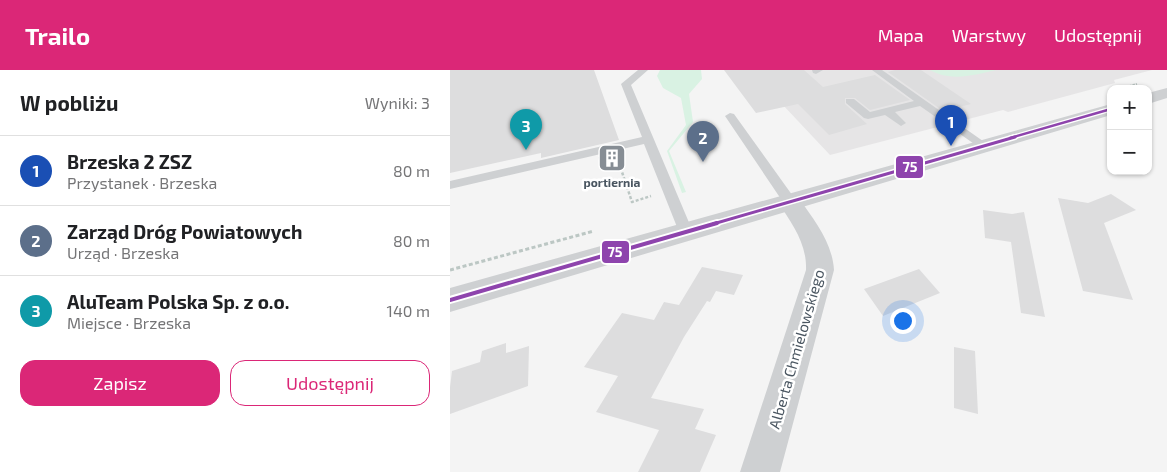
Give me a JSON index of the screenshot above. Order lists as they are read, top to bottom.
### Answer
{
  "streets": {
    "street": ["Alberta Chmielowskiego"]
  },
  "places": {
    "building": ["portiernia"]
  },
  "lines": ["transit line 75"],
  "page": {
    "header": "Trailo",
    "nav": ["Mapa", "Warstwy", "Udostępnij"],
    "heading": ["W pobliżu", "Wyniki: 3"],
    "map_buttons": ["+", "−"],
    "pins": ["1", "3", "2"],
    "list": [
      {
        "mark": "1",
        "name": "Brzeska 2 ZSZ",
        "note": "Przystanek · Brzeska",
        "value": "80 m"
      },
      {
        "mark": "2",
        "name": "Zarząd Dróg Powiatowych",
        "note": "Urząd · Brzeska",
        "value": "80 m"
      },
      {
        "mark": "3",
        "name": "AluTeam Polska Sp. z o.o.",
        "note": "Miejsce · Brzeska",
        "value": "140 m"
      }
    ],
    "buttons": ["Zapisz", "Udostępnij"]
  }
}
